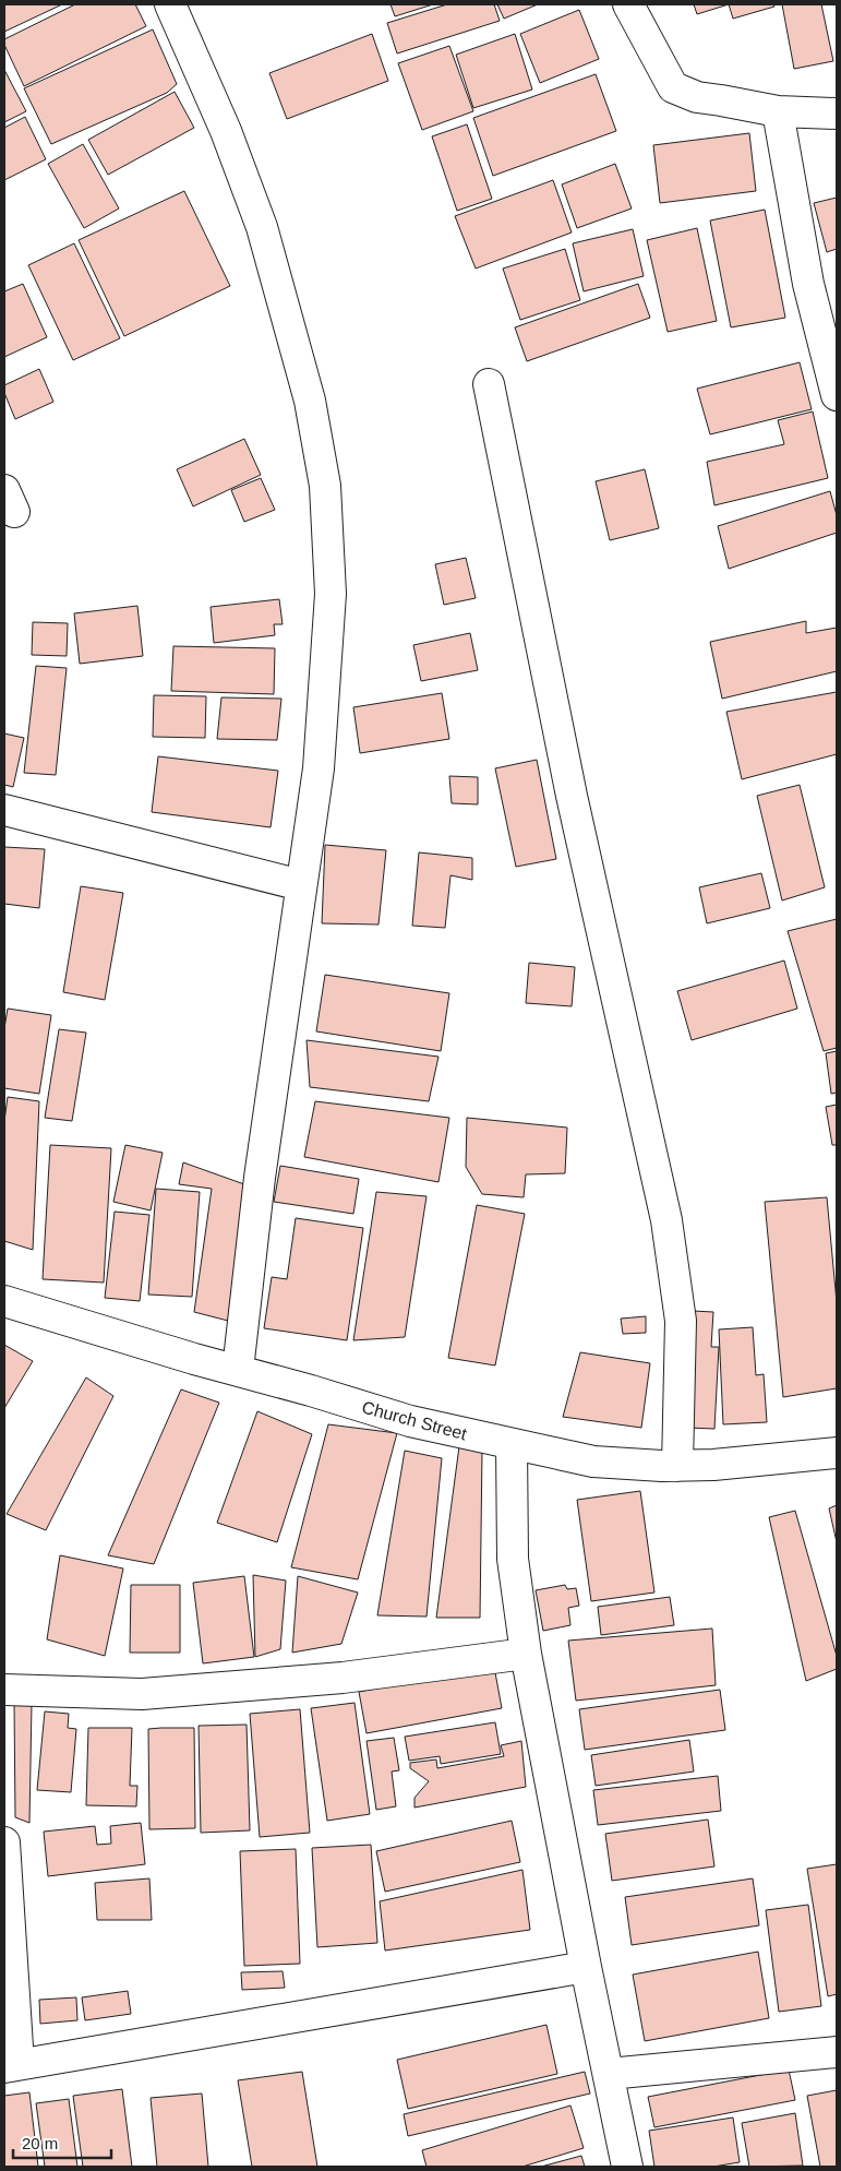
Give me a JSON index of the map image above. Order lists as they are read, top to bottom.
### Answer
{
  "streets": {
    "street": ["Church Street"]
  },
  "scale_bar": "20 m"
}
